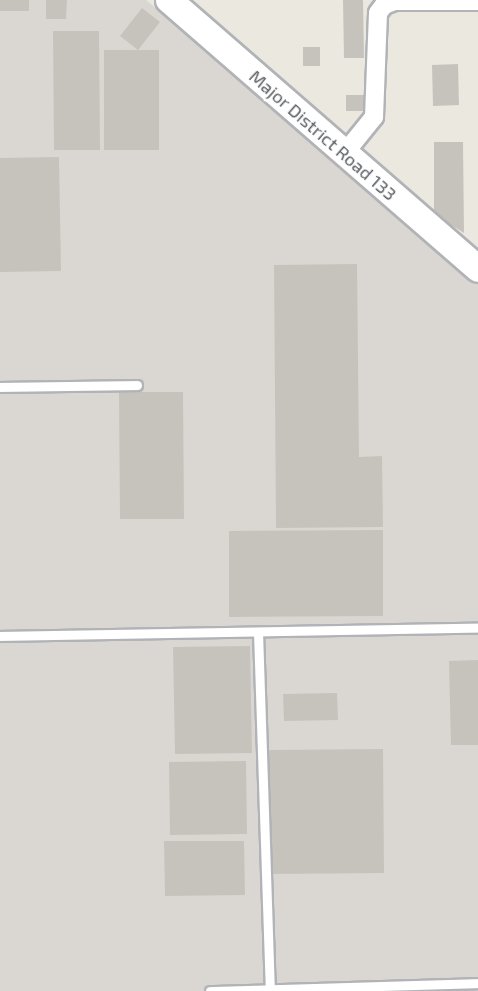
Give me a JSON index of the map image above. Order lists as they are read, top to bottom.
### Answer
{
  "streets": {
    "main road": ["Major District Road 133"]
  }
}
